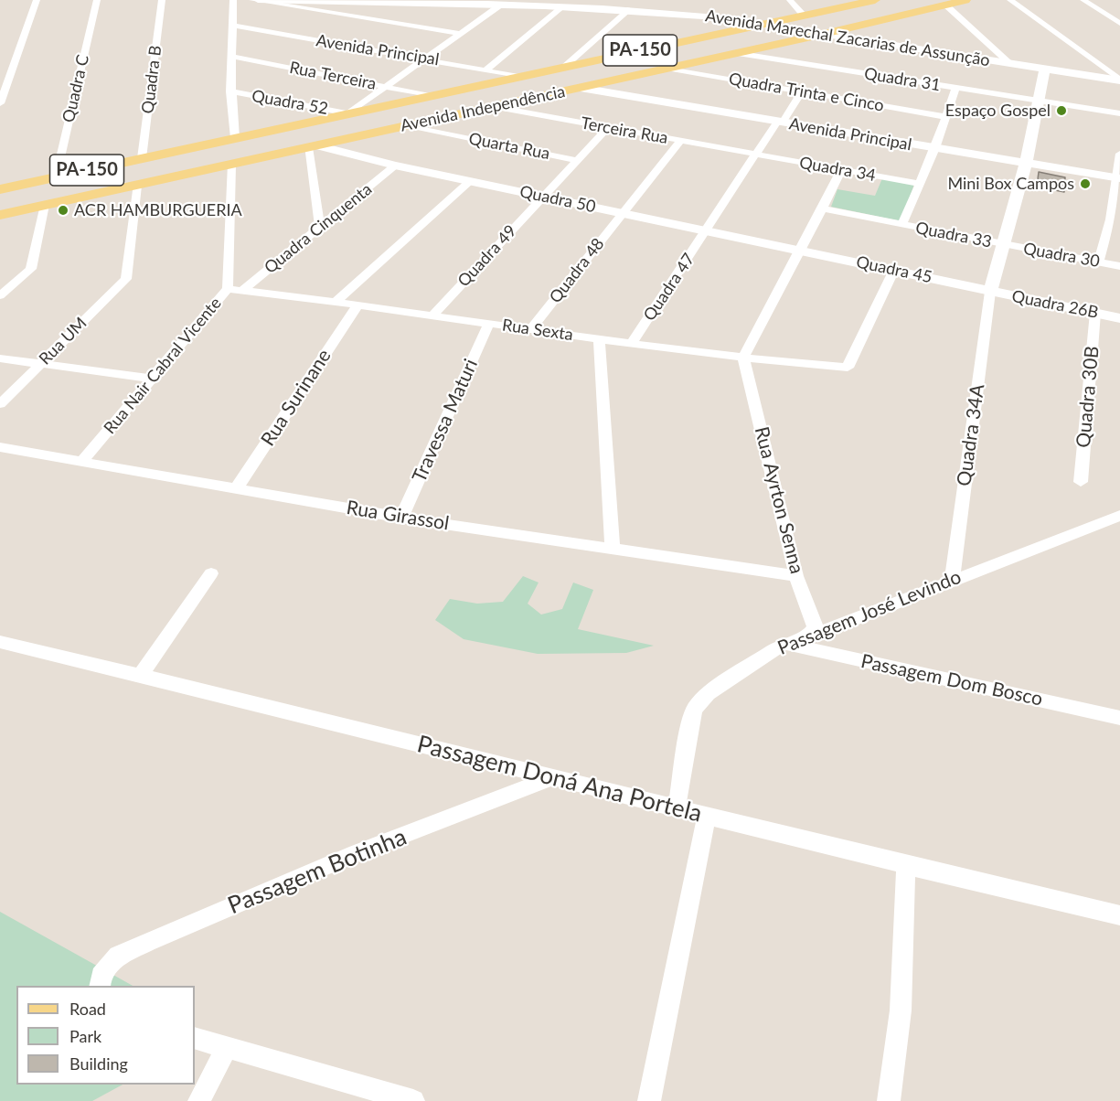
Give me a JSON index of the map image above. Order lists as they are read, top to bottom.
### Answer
{
  "streets": {
    "main road": ["PA-150", "Avenida Independência"],
    "street": [
      "Avenida Marechal Zacarias de Assunção",
      "Avenida Principal",
      "Rua Terceira",
      "Quadra B",
      "Quadra 31",
      "Quadra C",
      "Quadra Trinta e Cinco",
      "Quadra 52",
      "Terceira Rua",
      "Quarta Rua",
      "Quadra 34",
      "Quadra 50",
      "Quadra Cinquenta",
      "Quadra 33",
      "Quadra 30",
      "Quadra 49",
      "Quadra 45",
      "Quadra 48",
      "Quadra 47",
      "Quadra 26B",
      "Rua Sexta",
      "Rua UM",
      "Rua Nair Cabral Vicente",
      "Quadra 30B",
      "Rua Surinane",
      "Travessa Maturi",
      "Quadra 34A",
      "Rua Ayrton Senna",
      "Rua Girassol",
      "Passagem José Levindo",
      "Passagem Dom Bosco",
      "Passagem Doná Ana Portela",
      "Passagem Botinha"
    ]
  },
  "crossings": [
    ["Avenida Marechal Zacarias de Assunção", "Avenida Independência"],
    ["Avenida Principal", "Avenida Independência"],
    ["Avenida Principal", "Quadra 33"],
    ["Avenida Principal", "Quadra 47"],
    ["Rua Terceira", "Avenida Independência"],
    ["Quadra B", "Avenida Independência"],
    ["Quadra 31", "Avenida Independência"],
    ["Quadra 31", "Quadra 33"],
    ["Quadra C", "Avenida Independência"],
    ["Quadra Trinta e Cinco", "Avenida Independência"],
    ["Quadra Trinta e Cinco", "Quadra 47"],
    ["Quadra 52", "Avenida Independência"],
    ["Avenida Independência", "Terceira Rua"],
    ["Avenida Independência", "Quarta Rua"],
    ["Avenida Independência", "Quadra 50"],
    ["Avenida Independência", "Rua UM"],
    ["Avenida Independência", "Rua Nair Cabral Vicente"],
    ["Terceira Rua", "Quadra 34"],
    ["Terceira Rua", "Quadra 49"],
    ["Terceira Rua", "Quadra 48"],
    ["Terceira Rua", "Quadra 47"],
    ["Quarta Rua", "Quadra 49"],
    ["Quadra 34", "Quadra 47"],
    ["Quadra 50", "Quadra Cinquenta"],
    ["Quadra 50", "Quadra 49"],
    ["Quadra 50", "Quadra 45"],
    ["Quadra 50", "Quadra 48"],
    ["Quadra 50", "Quadra 47"],
    ["Quadra Cinquenta", "Rua Sexta"],
    ["Quadra 33", "Quadra 30"],
    ["Quadra 49", "Rua Sexta"],
    ["Quadra 45", "Quadra 26B"],
    ["Quadra 45", "Rua Sexta"],
    ["Quadra 45", "Quadra 34A"],
    ["Quadra 48", "Rua Sexta"],
    ["Quadra 47", "Rua Sexta"],
    ["Quadra 26B", "Quadra 30B"],
    ["Quadra 26B", "Quadra 34A"],
    ["Rua Sexta", "Rua Nair Cabral Vicente"],
    ["Rua Sexta", "Rua Surinane"],
    ["Rua Sexta", "Travessa Maturi"],
    ["Rua Sexta", "Rua Ayrton Senna"],
    ["Rua Nair Cabral Vicente", "Rua Girassol"],
    ["Rua Surinane", "Rua Girassol"],
    ["Travessa Maturi", "Rua Girassol"],
    ["Quadra 34A", "Passagem José Levindo"],
    ["Rua Ayrton Senna", "Rua Girassol"],
    ["Rua Ayrton Senna", "Passagem José Levindo"],
    ["Passagem José Levindo", "Passagem Dom Bosco"],
    ["Passagem José Levindo", "Passagem Doná Ana Portela"],
    ["Passagem Doná Ana Portela", "Passagem Botinha"]
  ],
  "places": ["Espaço Gospel", "Mini Box Campos", "ACR HAMBURGUERIA"],
  "legend": ["Road", "Park", "Building"]
}
